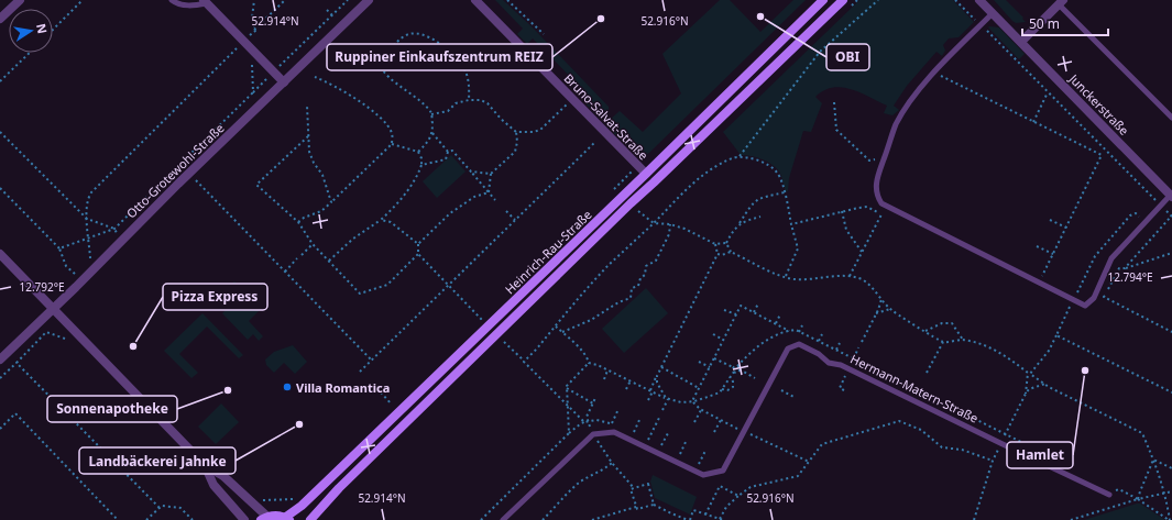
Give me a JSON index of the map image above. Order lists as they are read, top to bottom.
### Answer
{
  "streets": {
    "main road": ["Heinrich-Rau-Straße"],
    "street": ["Junckerstraße", "Bruno-Salvat-Straße", "Otto-Grotewohl-Straße"],
    "lane": ["Hermann-Matern-Straße"]
  },
  "crossings": [
    ["Bruno-Salvat-Straße", "Heinrich-Rau-Straße"]
  ],
  "places": [
    "OBI",
    "Ruppiner Einkaufszentrum REIZ",
    "Pizza Express",
    "Hamlet",
    "Villa Romantica",
    "Sonnenapotheke",
    "Landbäckerei Jahnke"
  ],
  "scale_bar": "50 m",
  "north": "right",
  "coordinates": [
    "52.914°N",
    "52.916°N",
    "12.794°E",
    "12.792°E"
  ]
}
